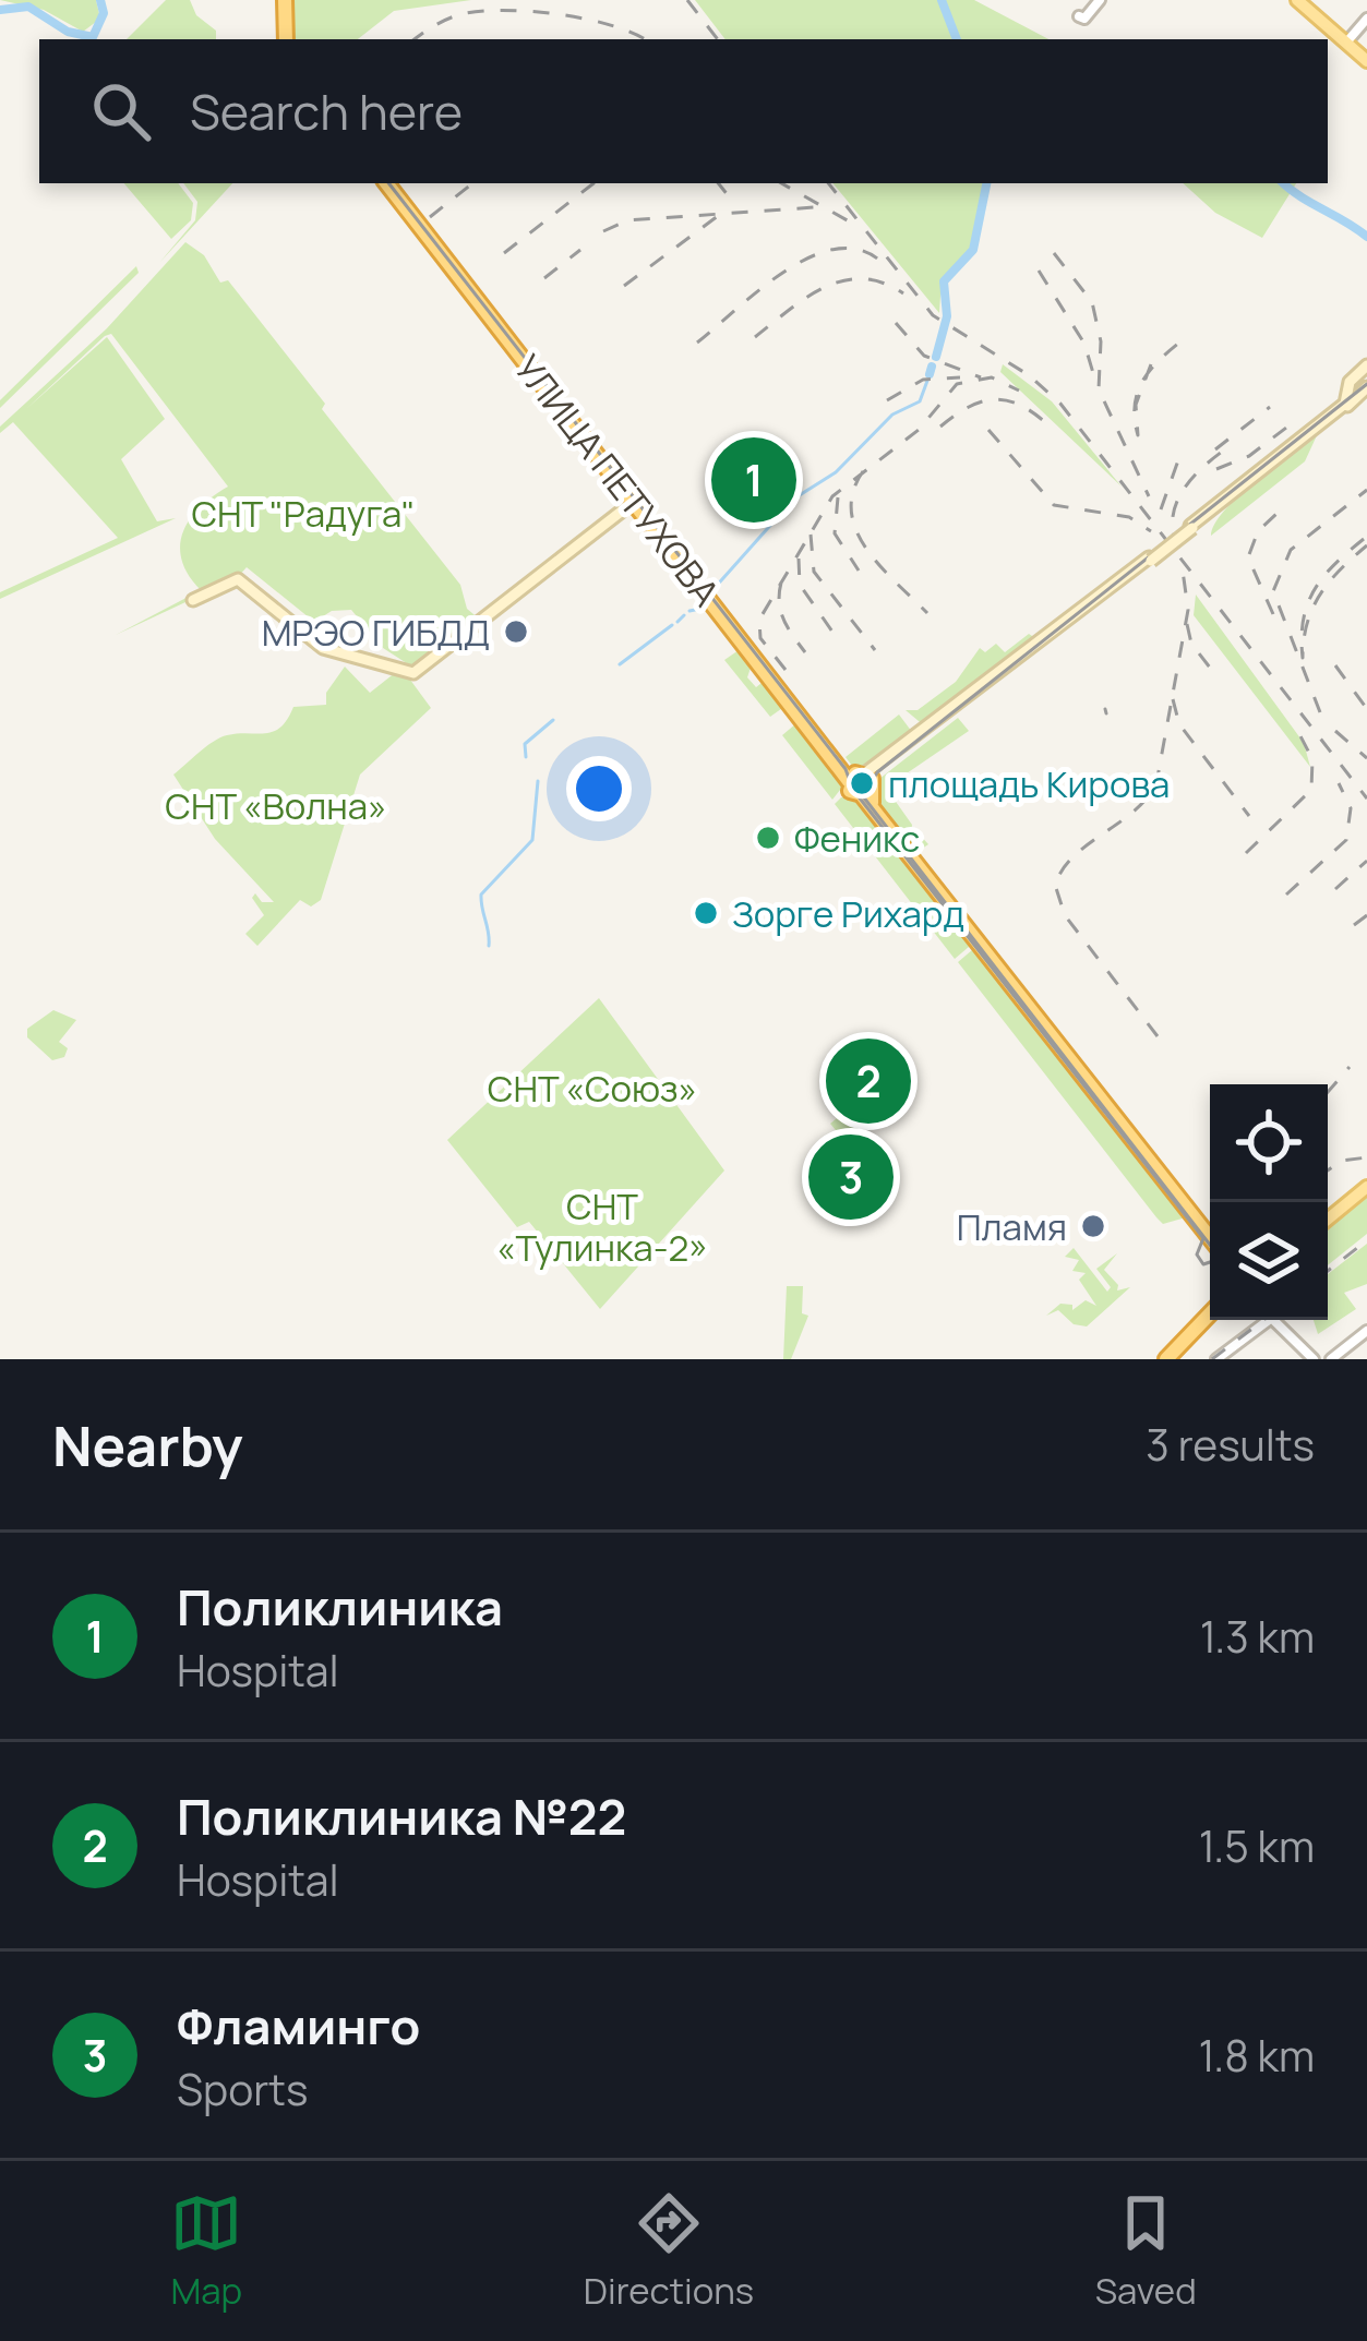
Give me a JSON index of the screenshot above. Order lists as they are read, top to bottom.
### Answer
{
  "streets": {
    "highway": ["УЛИЦА ПЕТУХОВА"]
  },
  "parks": [
    "СНТ \"Радуга\"",
    "СНТ «Волна»",
    "СНТ «Союз»",
    "СНТ «Тулинка-2»"
  ],
  "places": [
    "МРЭО ГИБДД",
    "площадь Кирова",
    "Феникс",
    "Зорге Рихард",
    "Пламя"
  ],
  "page": {
    "search": "Search here",
    "pins": ["1", "2", "3"],
    "heading": ["Nearby", "3 results"],
    "list": [
      {
        "mark": "1",
        "name": "Поликлиника",
        "note": "Hospital",
        "value": "1.3 km"
      },
      {
        "mark": "2",
        "name": "Поликлиника №22",
        "note": "Hospital",
        "value": "1.5 km"
      },
      {
        "mark": "3",
        "name": "Фламинго",
        "note": "Sports",
        "value": "1.8 km"
      }
    ],
    "nav": ["Map", "Directions", "Saved"]
  }
}
